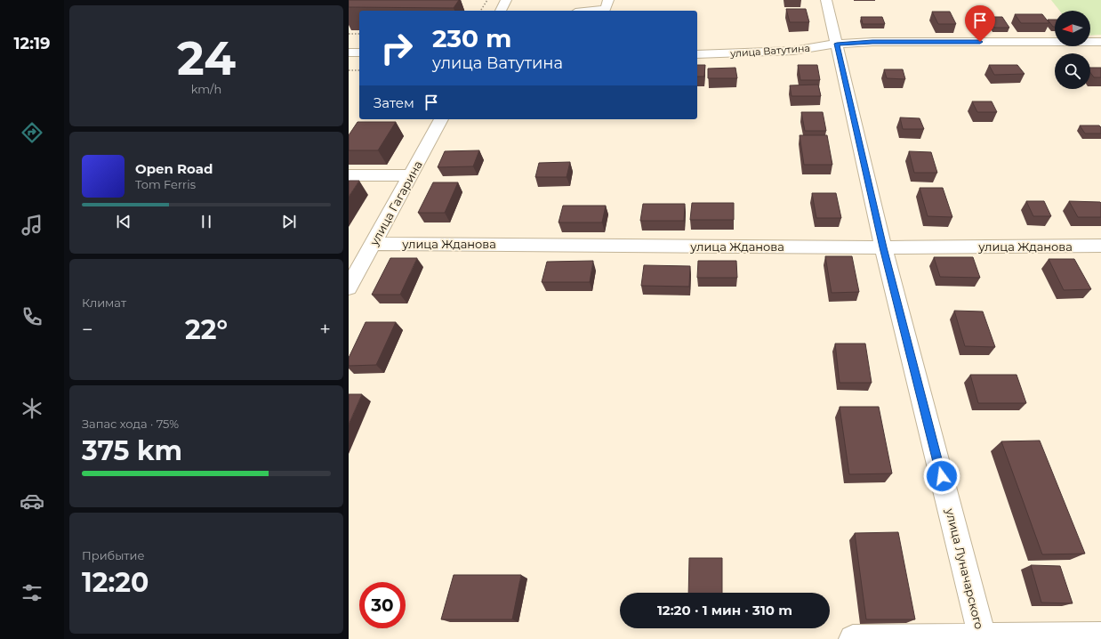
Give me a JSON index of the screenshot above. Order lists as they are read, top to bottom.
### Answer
{
  "streets": {
    "street": [
      "улица Ватутина",
      "улица Гагарина",
      "улица Жданова",
      "улица Луначарского"
    ]
  },
  "crossings": [
    ["улица Ватутина", "улица Луначарского"],
    ["улица Гагарина", "улица Жданова"],
    ["улица Жданова", "улица Луначарского"]
  ],
  "north": "left",
  "page": {
    "tabs": "12:19",
    "tile": [
      ["24", "km/h"],
      "Климат",
      ["Запас хода · 75%", "375 km"],
      ["Прибытие", "12:20"]
    ],
    "turn": ["230 m", "улица Ватутина"],
    "then": "Затем",
    "song": ["Open Road", "Tom Ferris"],
    "heat": ["−", "22°", "+"],
    "limit": "30",
    "trip": "12:20 · 1 мин · 310 m"
  }
}
